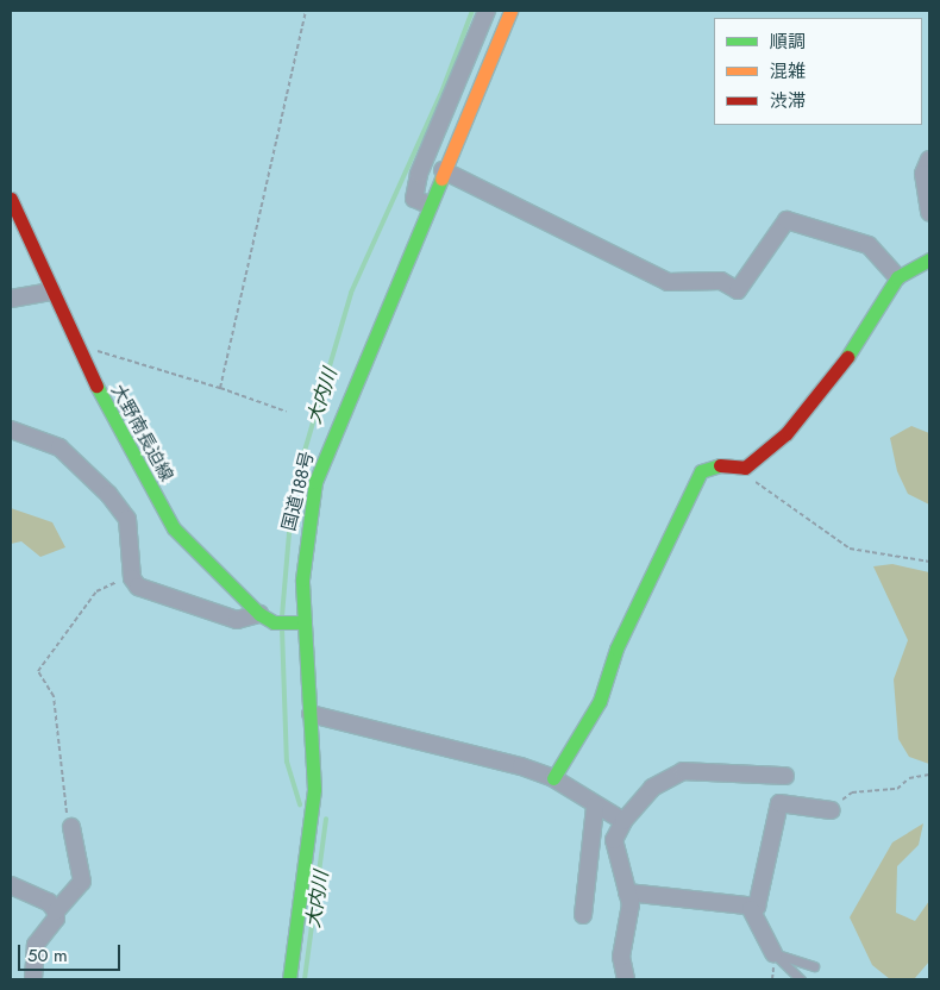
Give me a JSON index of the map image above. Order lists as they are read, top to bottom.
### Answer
{
  "streets": {
    "main road": ["大野南長迫線", "国道188号"]
  },
  "water": ["大内川"],
  "legend": ["順調", "混雑", "渋滞"],
  "scale_bar": "50 m"
}
